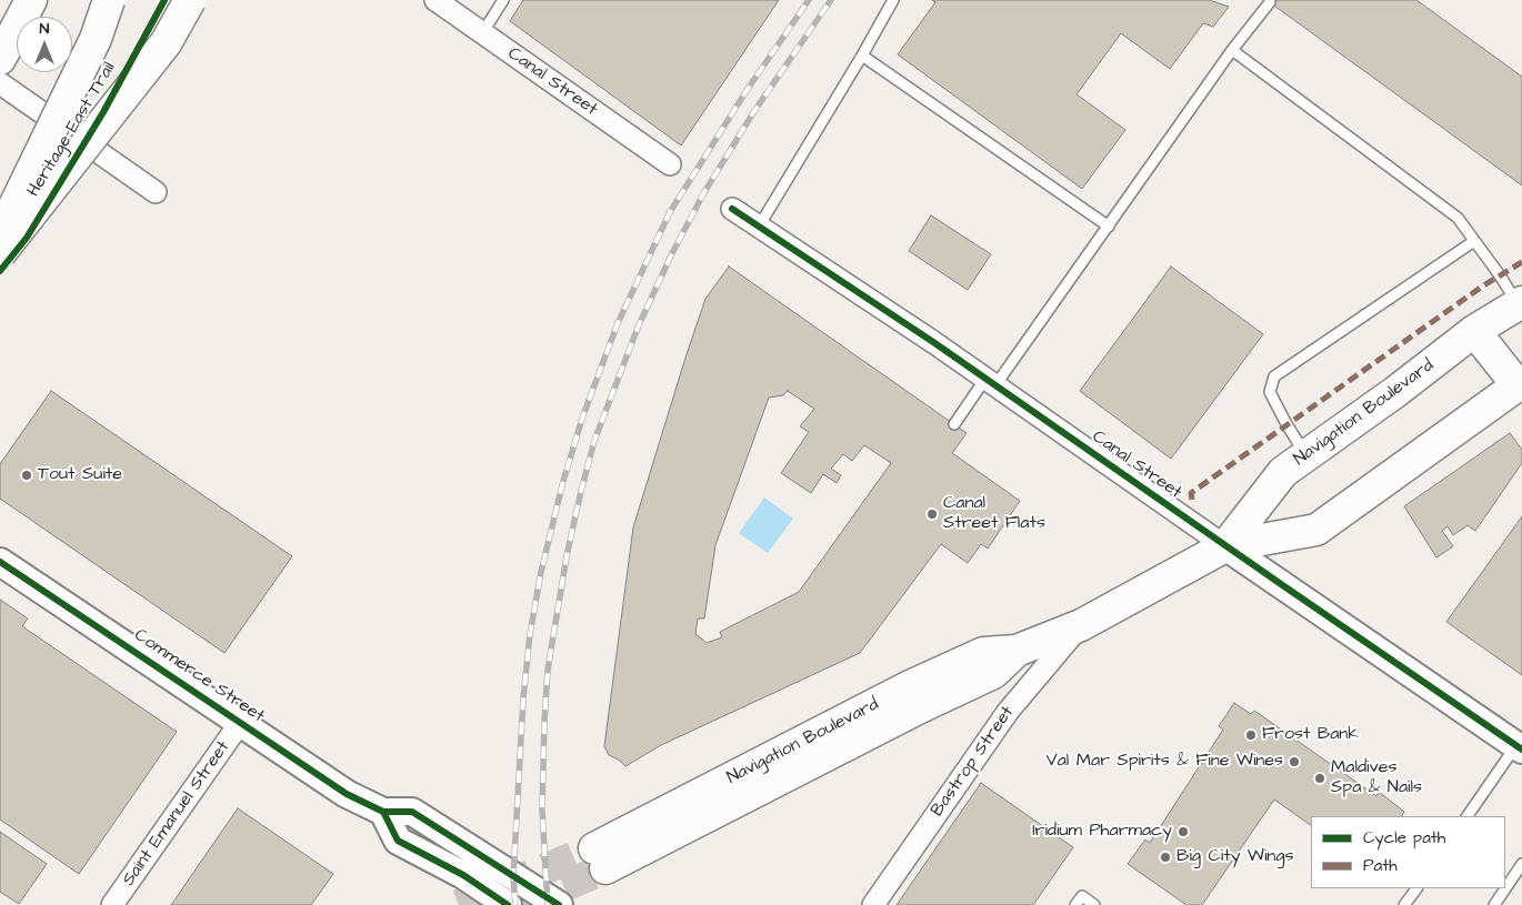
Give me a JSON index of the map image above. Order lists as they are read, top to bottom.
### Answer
{
  "streets": {
    "main road": ["Navigation Boulevard"],
    "street": [
      "Canal Street",
      "Commerce Street",
      "Bastrop Street",
      "Saint Emanuel Street"
    ],
    "cycle path": ["Heritage East Trail"]
  },
  "crossings": [
    ["Canal Street", "Navigation Boulevard"],
    ["Navigation Boulevard", "Bastrop Street"],
    ["Commerce Street", "Saint Emanuel Street"]
  ],
  "places": [
    "Tout Suite",
    "Canal Street Flats",
    "Frost Bank",
    "Val Mar Spirits & Fine Wines",
    "Maldives Spa & Nails",
    "Iridium Pharmacy",
    "Big City Wings"
  ],
  "legend": ["Cycle path", "Path"],
  "north": "top"
}
